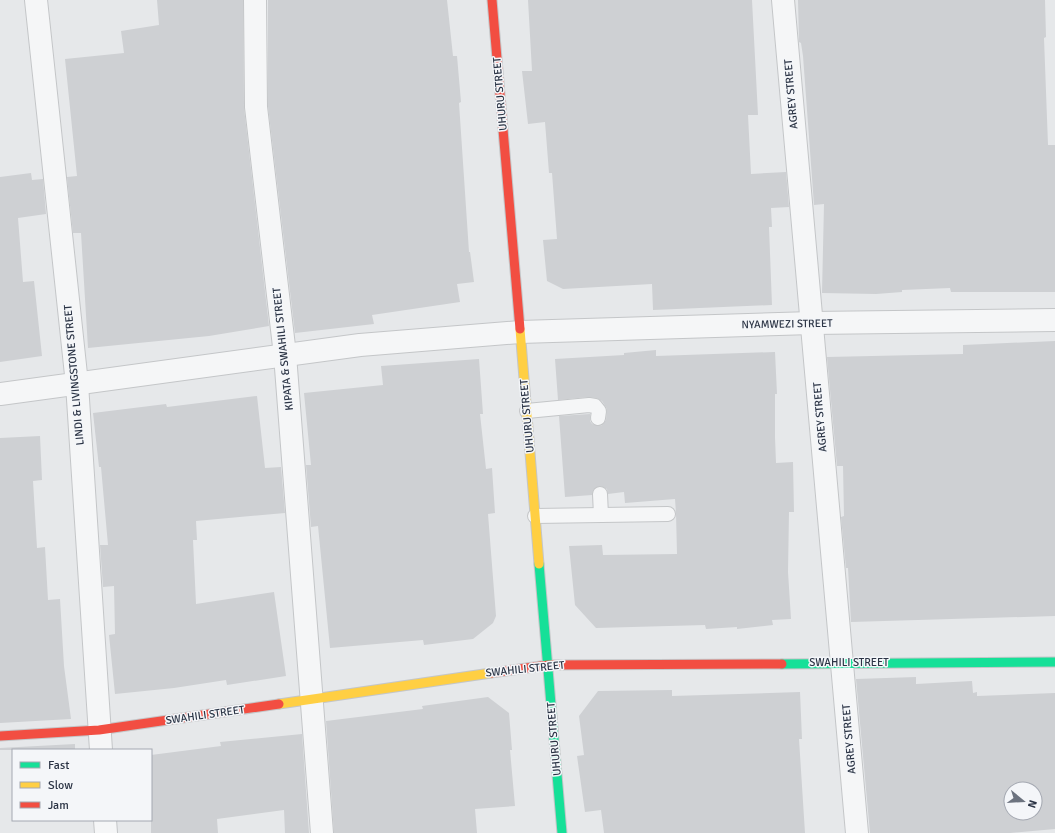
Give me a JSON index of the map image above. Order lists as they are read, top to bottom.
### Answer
{
  "streets": {
    "street": [
      "UHURU STREET",
      "AGREY STREET",
      "NYAMWEZI STREET",
      "KIPATA & SWAHILI STREET",
      "LINDI & LIVINGSTONE STREET",
      "SWAHILI STREET"
    ]
  },
  "crossings": [
    ["UHURU STREET", "NYAMWEZI STREET"],
    ["UHURU STREET", "SWAHILI STREET"],
    ["AGREY STREET", "NYAMWEZI STREET"],
    ["AGREY STREET", "SWAHILI STREET"],
    ["NYAMWEZI STREET", "KIPATA & SWAHILI STREET"],
    ["NYAMWEZI STREET", "LINDI & LIVINGSTONE STREET"],
    ["KIPATA & SWAHILI STREET", "SWAHILI STREET"],
    ["LINDI & LIVINGSTONE STREET", "SWAHILI STREET"]
  ],
  "legend": ["Fast", "Slow", "Jam"],
  "north": "right"
}
